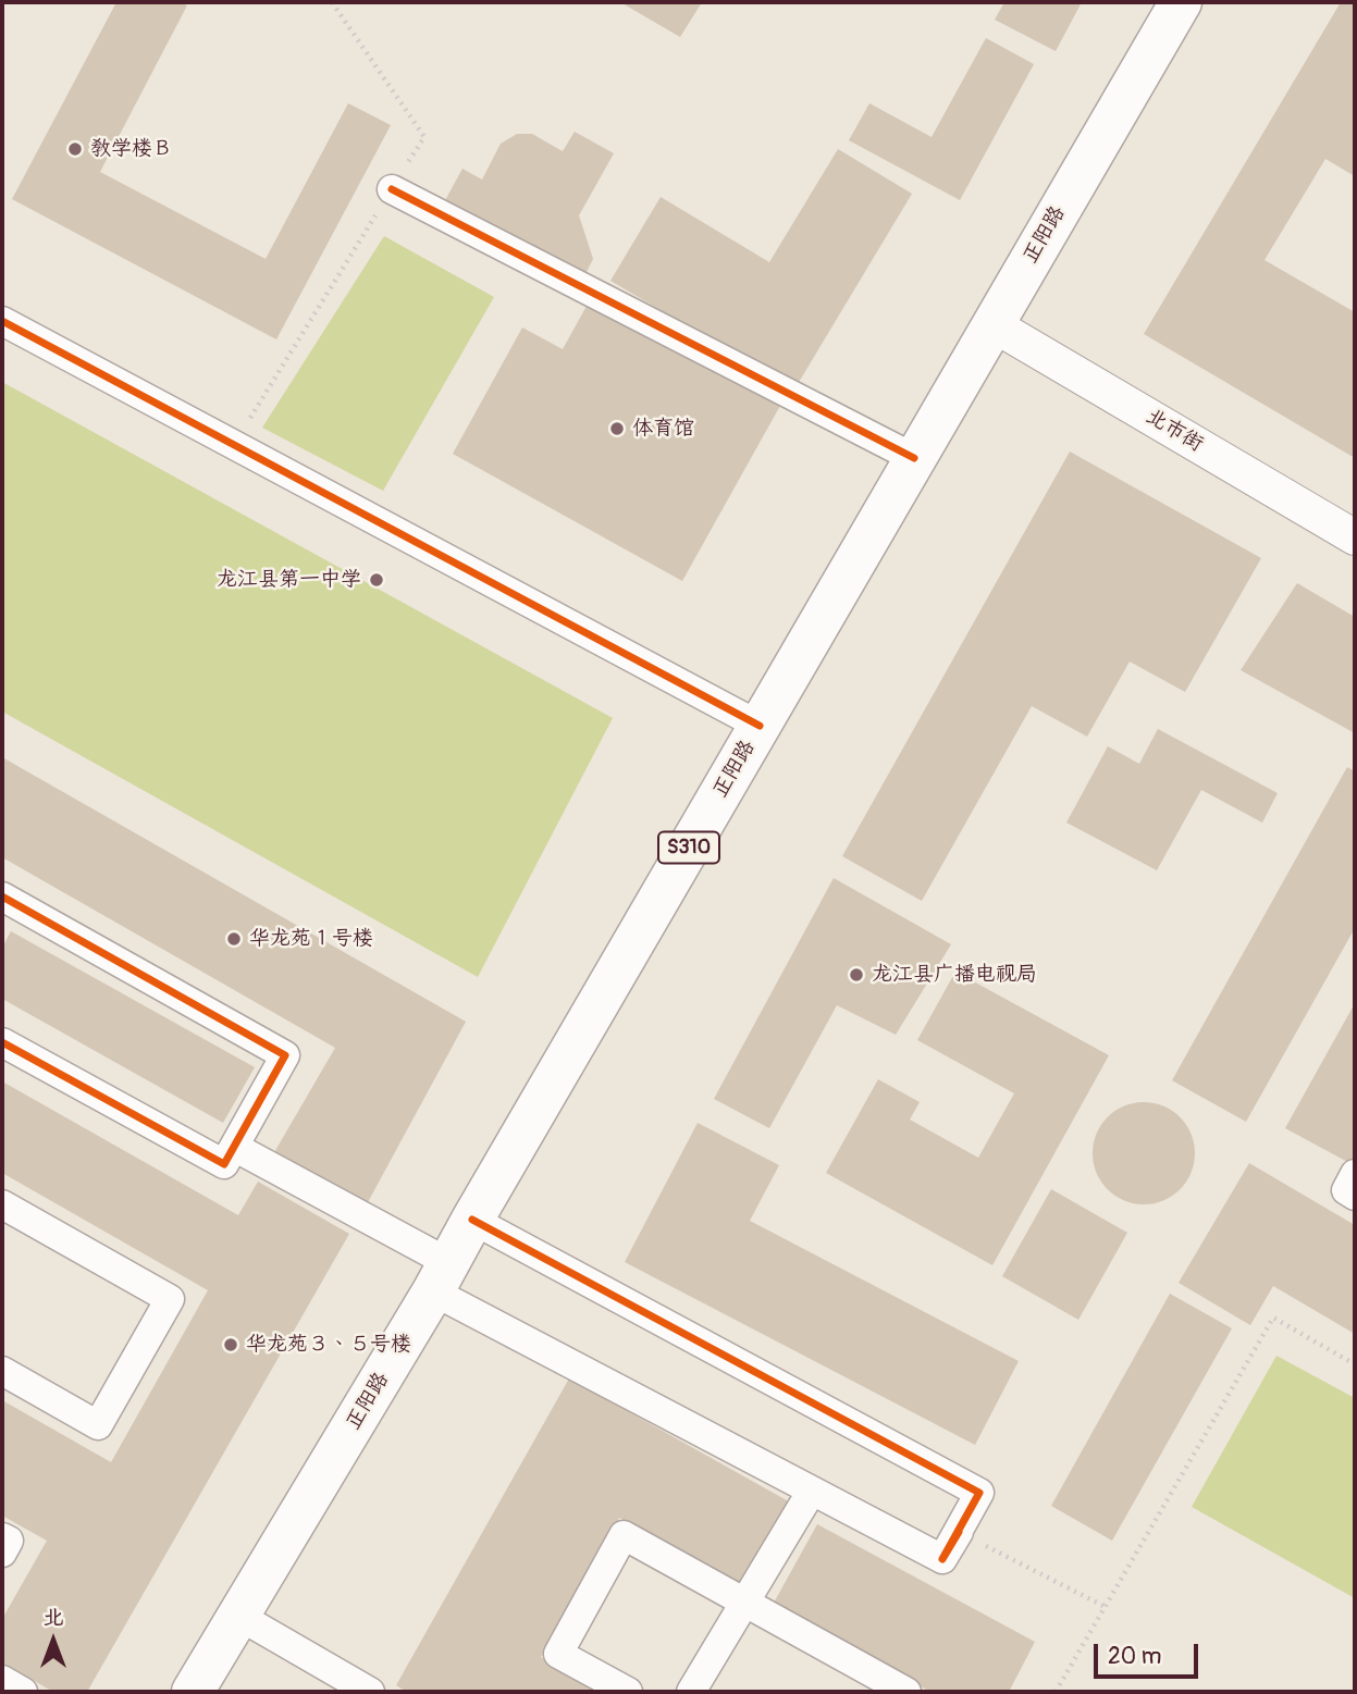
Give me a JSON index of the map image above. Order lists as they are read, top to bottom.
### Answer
{
  "streets": {
    "main road": ["正阳路", "S310"],
    "street": ["北市街"]
  },
  "crossings": [
    ["正阳路", "北市街"]
  ],
  "places": [
    "教学楼Ｂ",
    "体育馆",
    "龙江县第一中学",
    "华龙苑１号楼",
    "龙江县广播电视局",
    "华龙苑３、５号楼"
  ],
  "scale_bar": "20 m",
  "north": "top"
}
